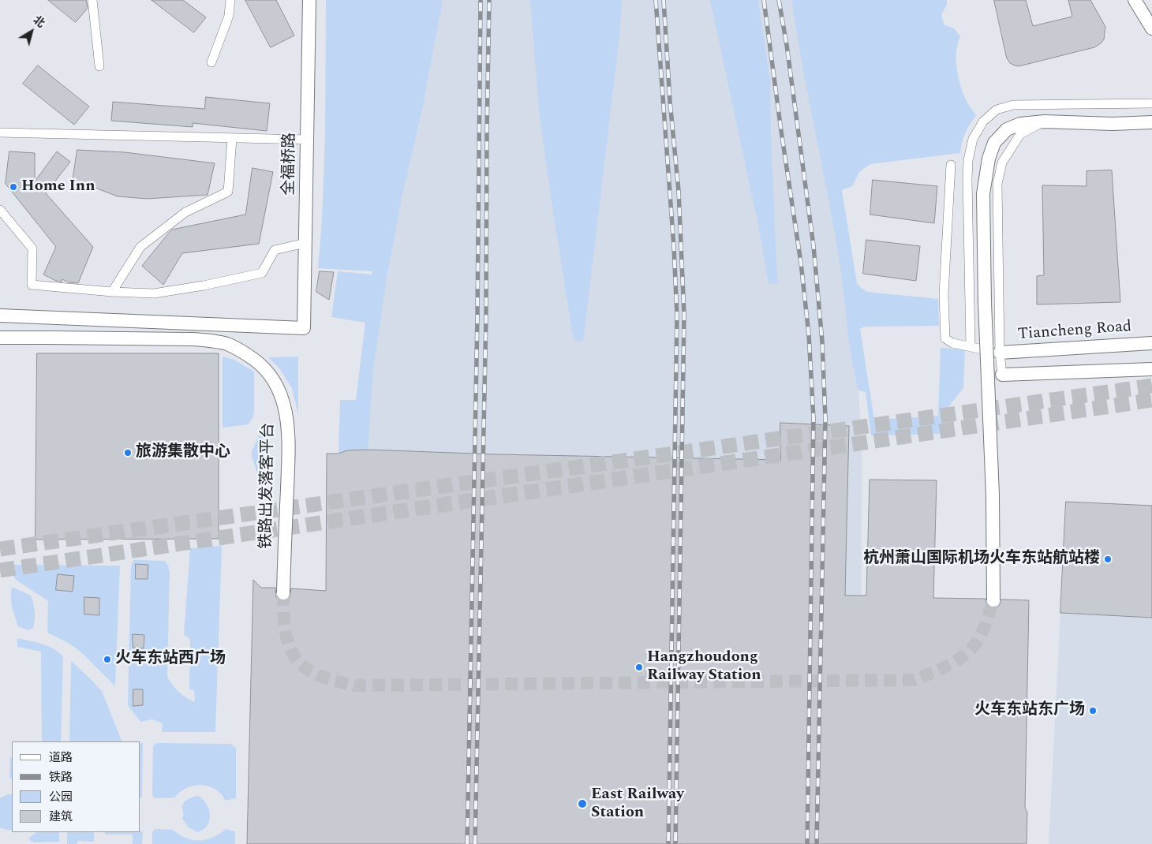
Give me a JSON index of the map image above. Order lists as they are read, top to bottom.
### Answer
{
  "streets": {
    "main road": ["全福桥路", "Tiancheng Road", "铁路出发落客平台"]
  },
  "places": [
    "Home Inn",
    "旅游集散中心",
    "杭州萧山国际机场火车东站航站楼",
    "火车东站西广场",
    "Hangzhoudong Railway Station",
    "火车东站东广场",
    "East Railway Station"
  ],
  "legend": [
    "道路",
    "铁路",
    "公园",
    "建筑"
  ],
  "north": "top right"
}
